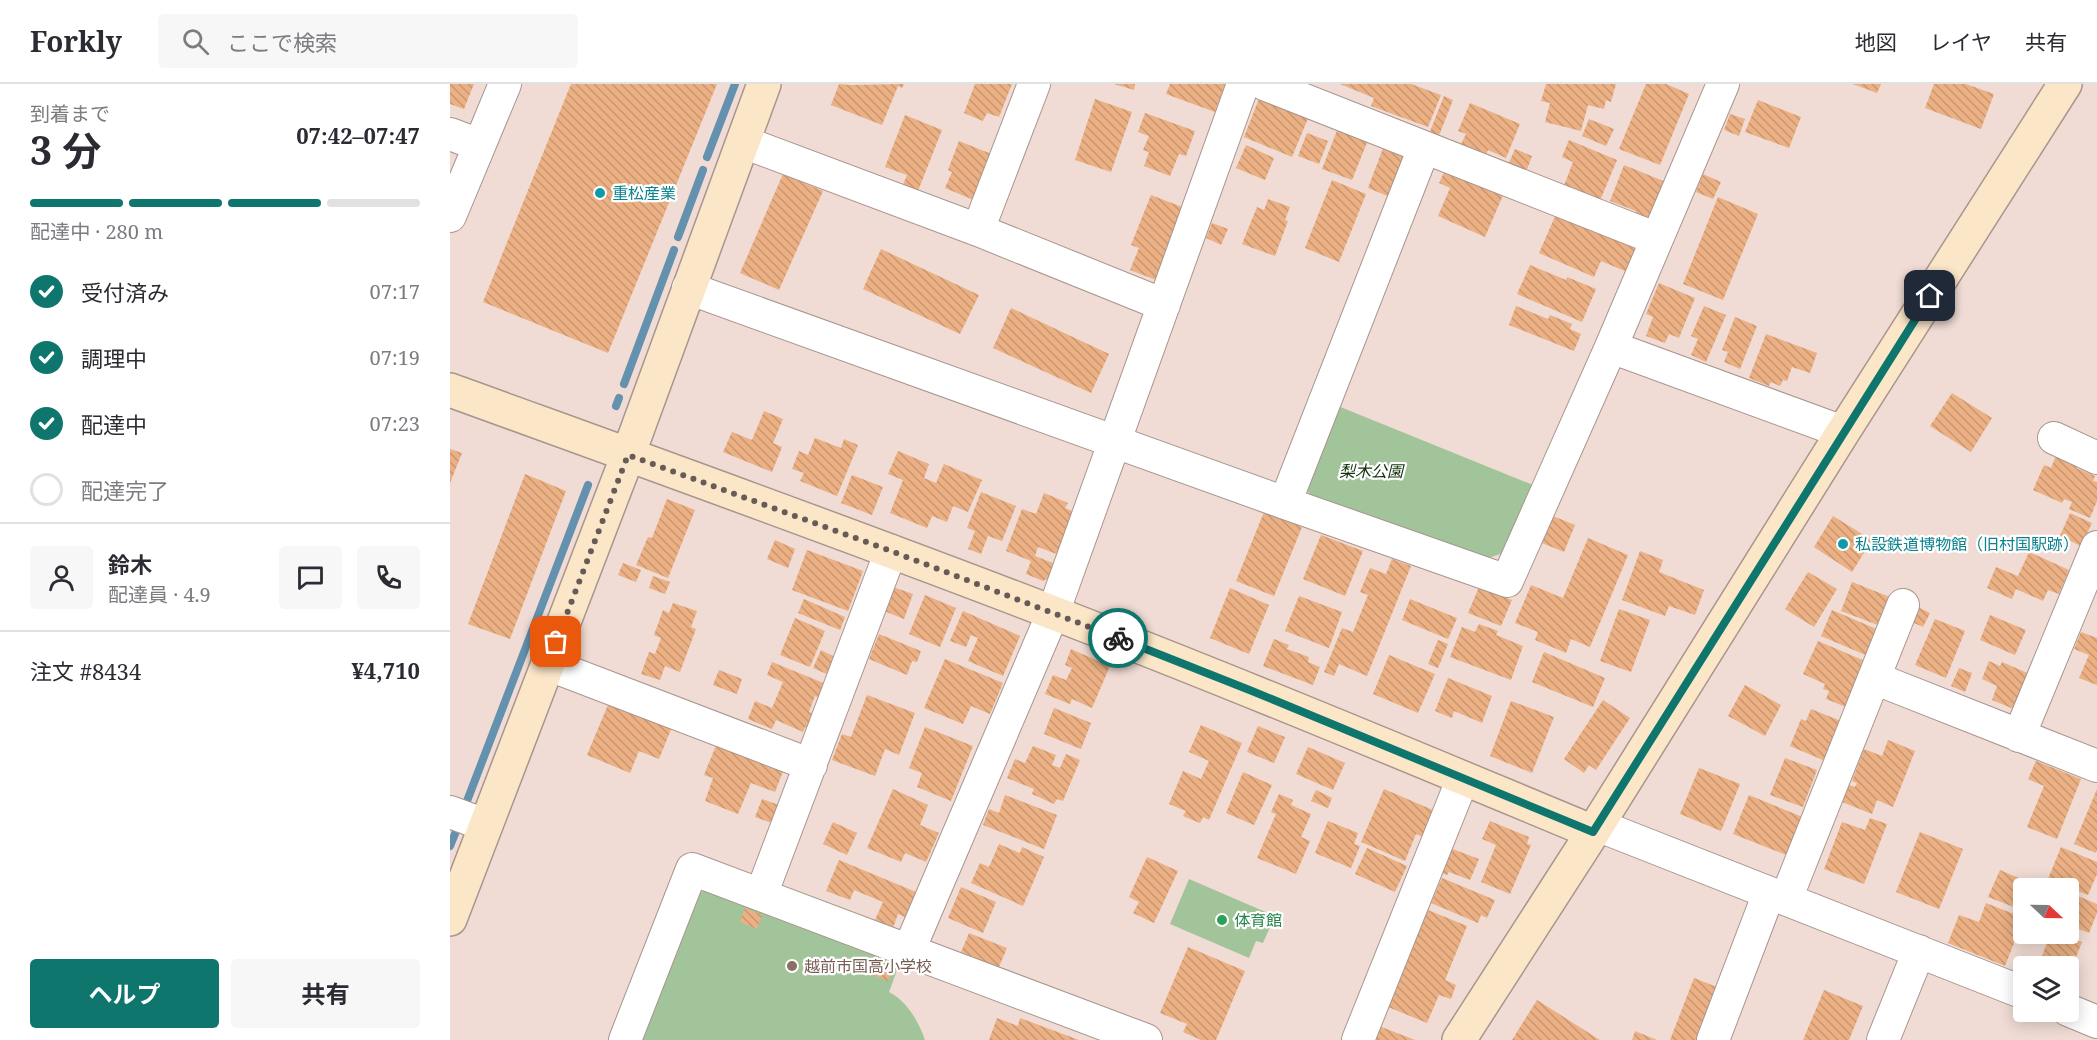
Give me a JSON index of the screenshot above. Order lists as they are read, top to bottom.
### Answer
{
  "parks": ["梨木公園"],
  "places": [
    "重松産業",
    "私設鉄道博物館（旧村国駅跡）",
    "体育館",
    "越前市国高小学校"
  ],
  "north": "right",
  "page": {
    "header": "Forkly",
    "search": "ここで検索",
    "nav": ["地図", "レイヤ", "共有"],
    "heading": ["3 分", "到着まで", "07:42–07:47"],
    "panel": [
      "鈴木",
      "配達員 · 4.9",
      "注文 #8434",
      "¥4,710"
    ],
    "bar": "配達中 · 280 m",
    "list": [
      ["受付済み", "07:17"],
      ["調理中", "07:19"],
      ["配達中", "07:23"],
      "配達完了"
    ],
    "buttons": ["ヘルプ", "共有"]
  }
}
